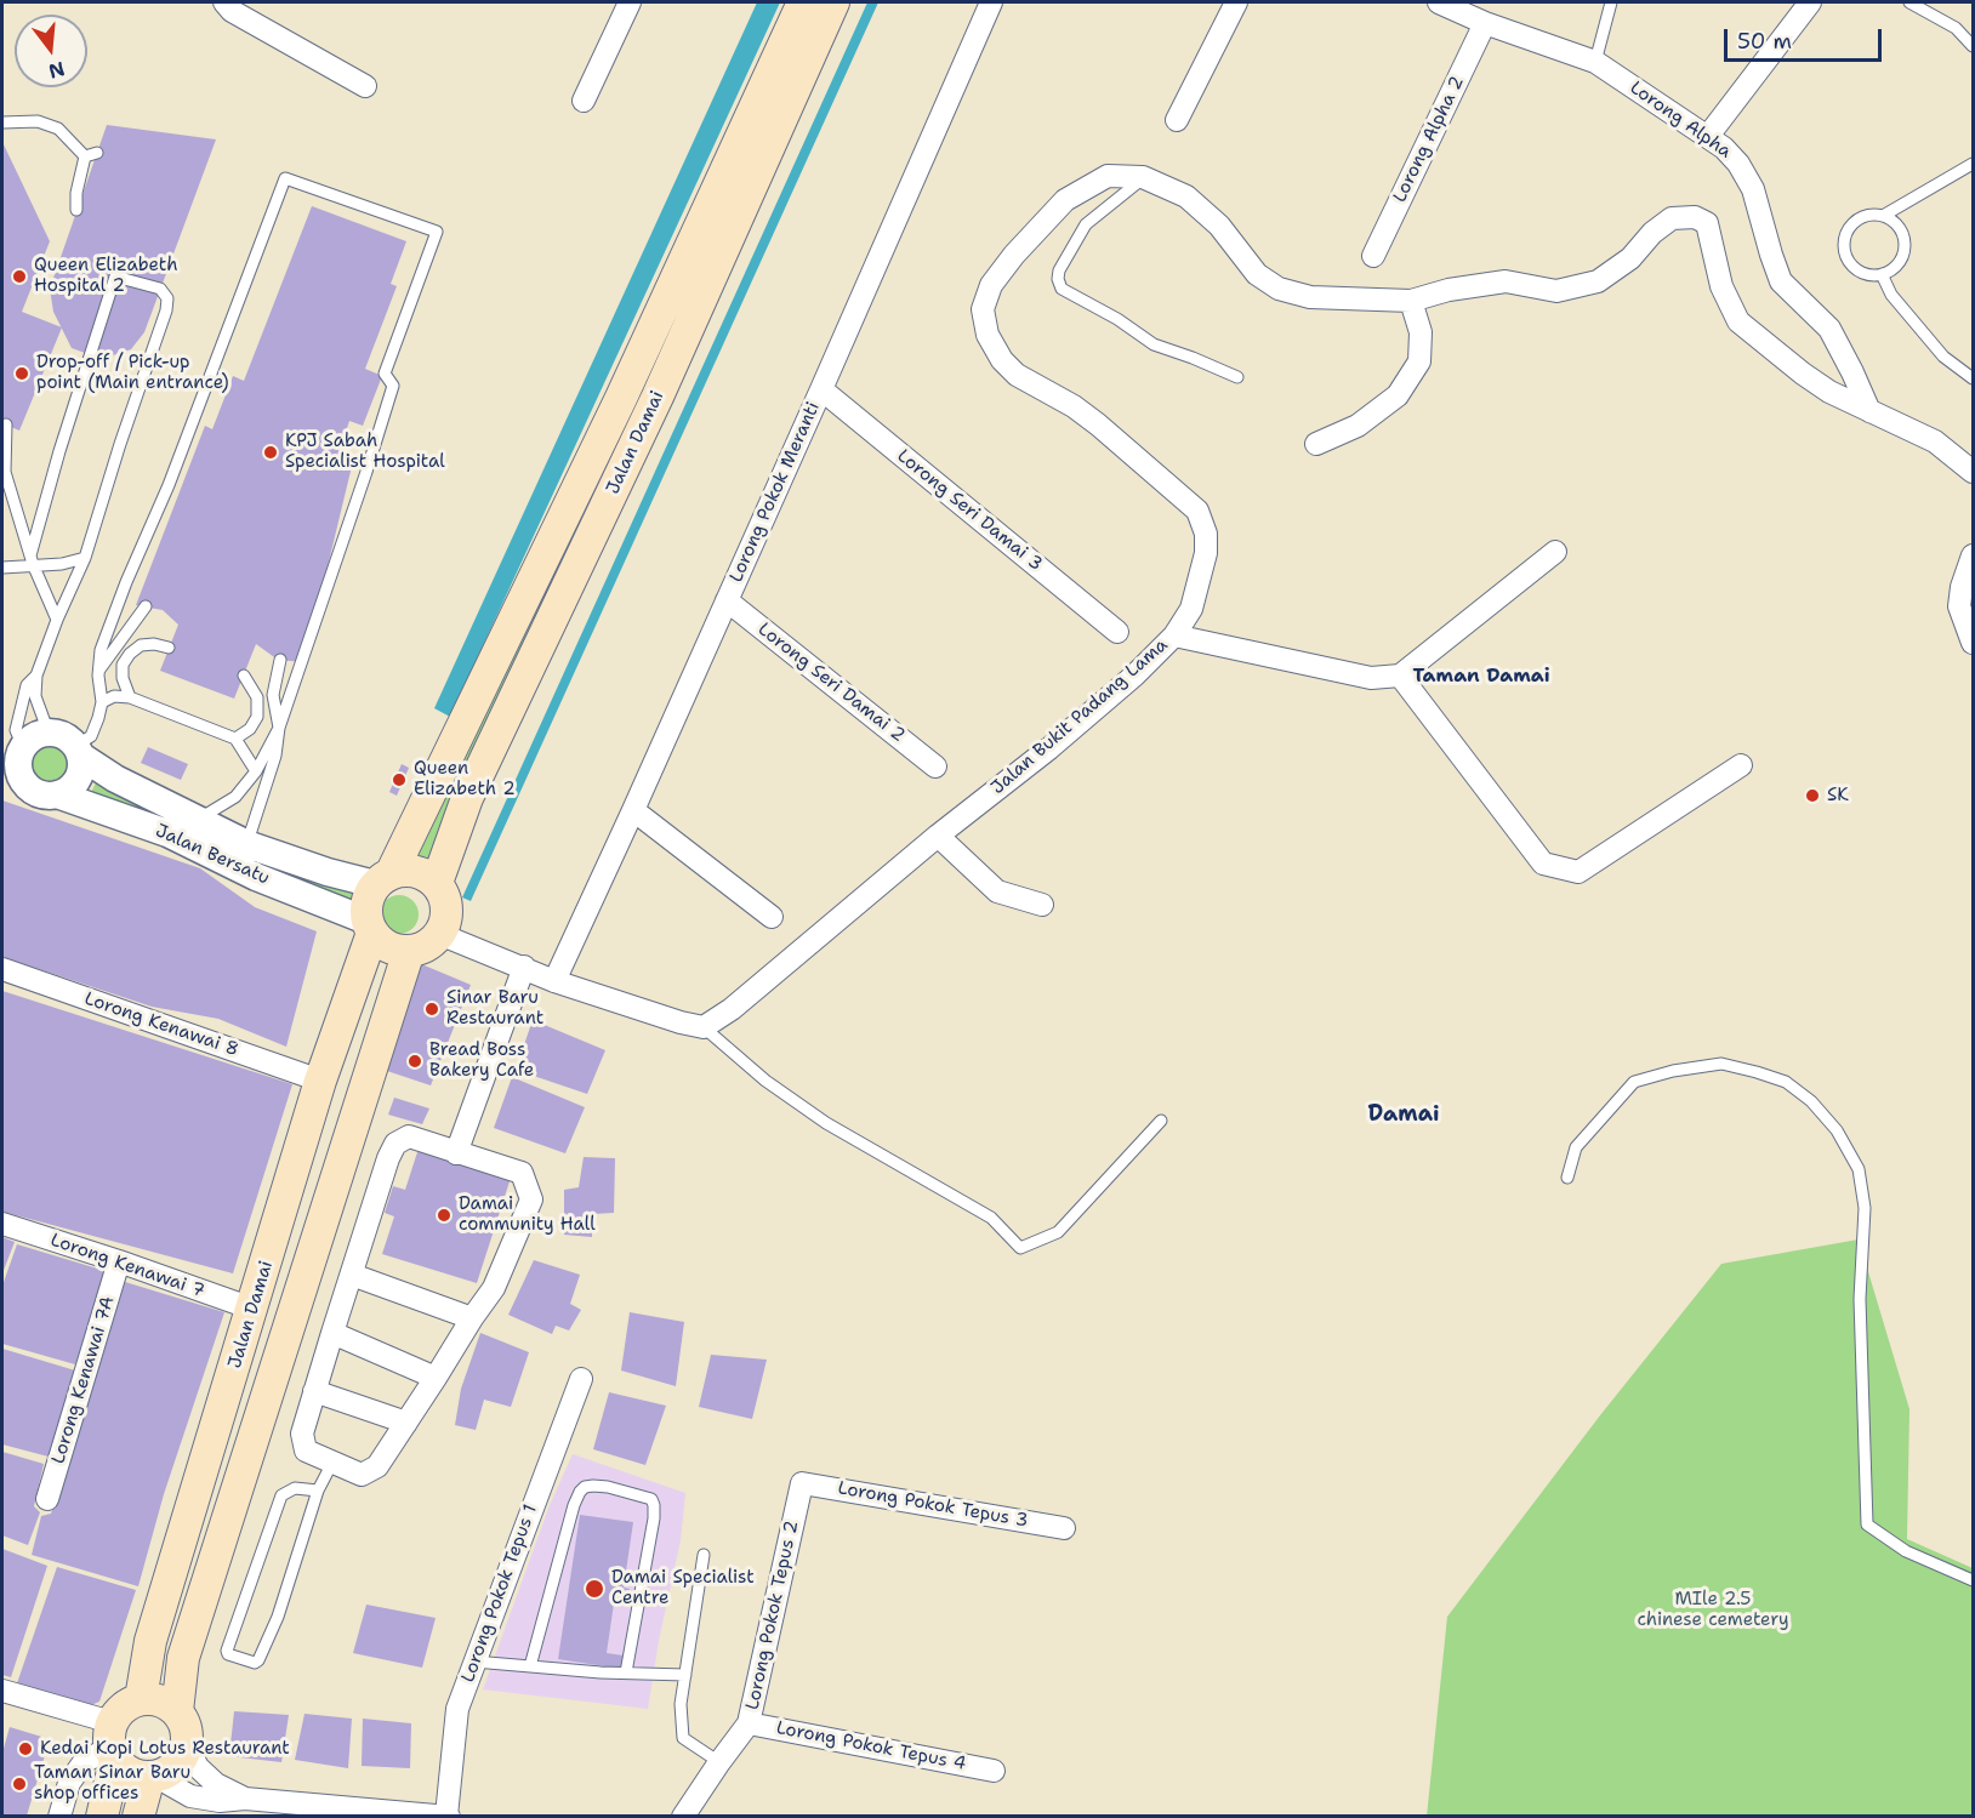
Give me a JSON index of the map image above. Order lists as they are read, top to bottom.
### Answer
{
  "streets": {
    "main road": ["Jalan Damai"],
    "street": [
      "Lorong Alpha",
      "Lorong Alpha 2",
      "Lorong Pokok Meranti",
      "Lorong Seri Damai 3",
      "Lorong Seri Damai 2",
      "Jalan Bukit Padang Lama",
      "Jalan Bersatu",
      "Lorong Kenawai 8",
      "Lorong Kenawai 7",
      "Lorong Kenawai 7A",
      "Lorong Pokok Tepus 3",
      "Lorong Pokok Tepus 1",
      "Lorong Pokok Tepus 2",
      "Lorong Pokok Tepus 4"
    ]
  },
  "crossings": [
    ["Lorong Alpha", "Lorong Alpha 2"],
    ["Lorong Alpha", "Jalan Bukit Padang Lama"],
    ["Jalan Damai", "Jalan Bersatu"],
    ["Jalan Damai", "Lorong Kenawai 8"],
    ["Jalan Damai", "Lorong Kenawai 7"],
    ["Lorong Pokok Meranti", "Lorong Seri Damai 3"],
    ["Lorong Pokok Meranti", "Lorong Seri Damai 2"],
    ["Lorong Kenawai 7", "Lorong Kenawai 7A"],
    ["Lorong Pokok Tepus 3", "Lorong Pokok Tepus 2"],
    ["Lorong Pokok Tepus 2", "Lorong Pokok Tepus 4"]
  ],
  "districts": ["Taman Damai", "Damai"],
  "parks": ["MIle 2.5 chinese cemetery"],
  "places": [
    "Queen Elizabeth Hospital 2",
    "Drop-off / Pick-up point (Main entrance)",
    "KPJ Sabah Specialist Hospital",
    "Queen Elizabeth 2",
    "SK",
    "Sinar Baru Restaurant",
    "Bread Boss Bakery Cafe",
    "Damai community Hall",
    "Damai Specialist Centre",
    "Kedai Kopi Lotus Restaurant",
    "Taman Sinar Baru shop offices"
  ],
  "scale_bar": "50 m",
  "north": "bottom"
}
